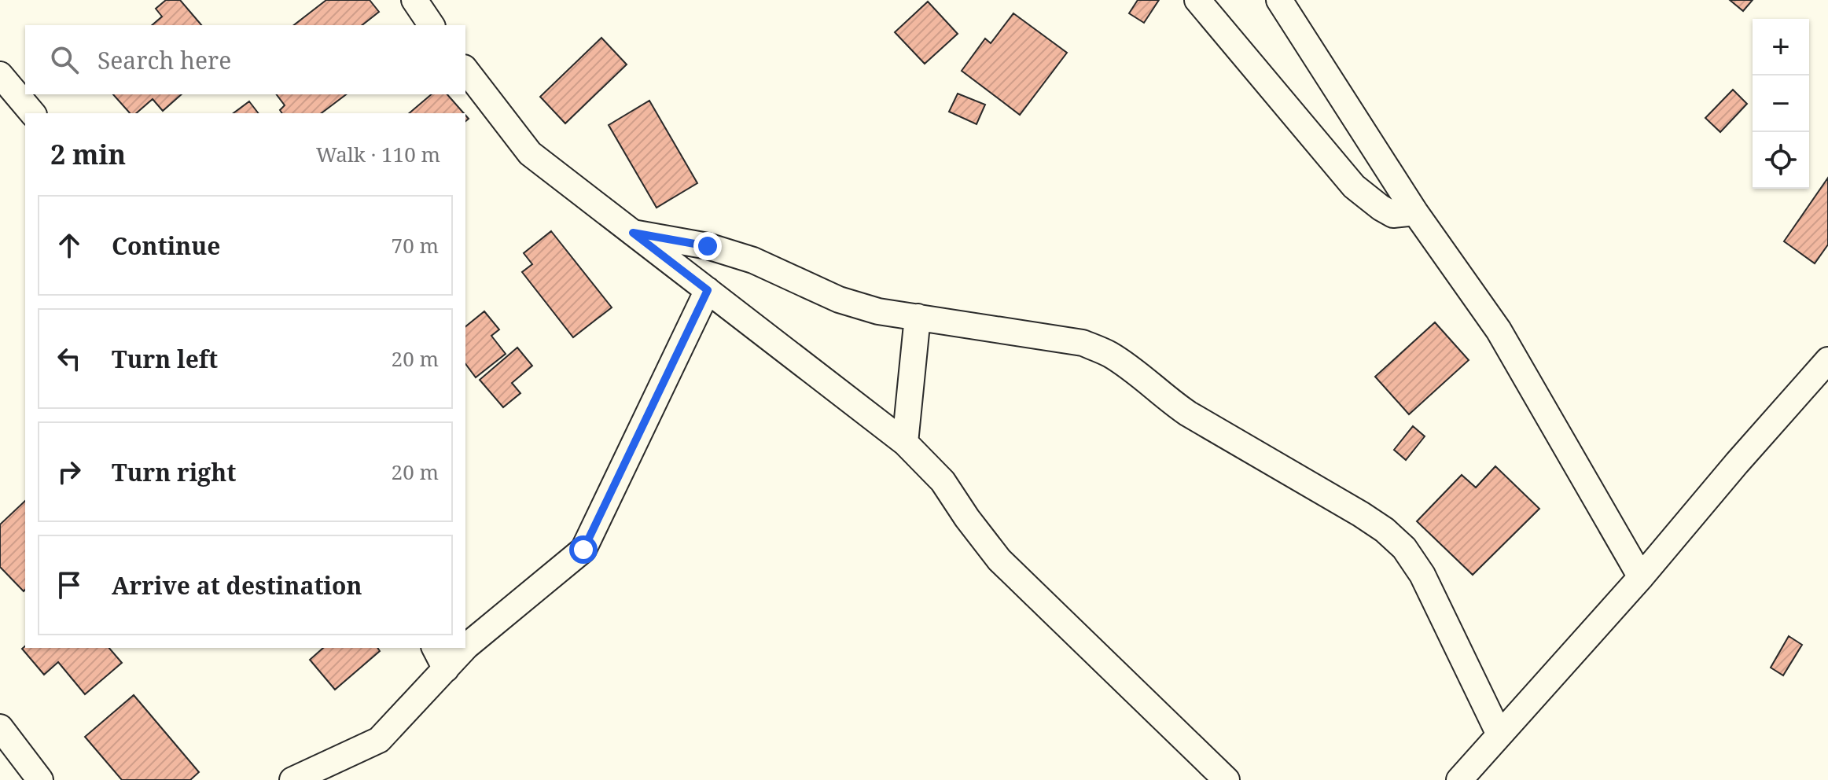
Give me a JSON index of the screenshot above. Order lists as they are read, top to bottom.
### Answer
{
  "page": {
    "map_buttons": ["+", "−"],
    "search": "Search here",
    "heading": ["2 min", "Walk · 110 m"],
    "list": [
      ["Continue", "70 m"],
      ["Turn left", "20 m"],
      ["Turn right", "20 m"],
      "Arrive at destination"
    ]
  }
}
